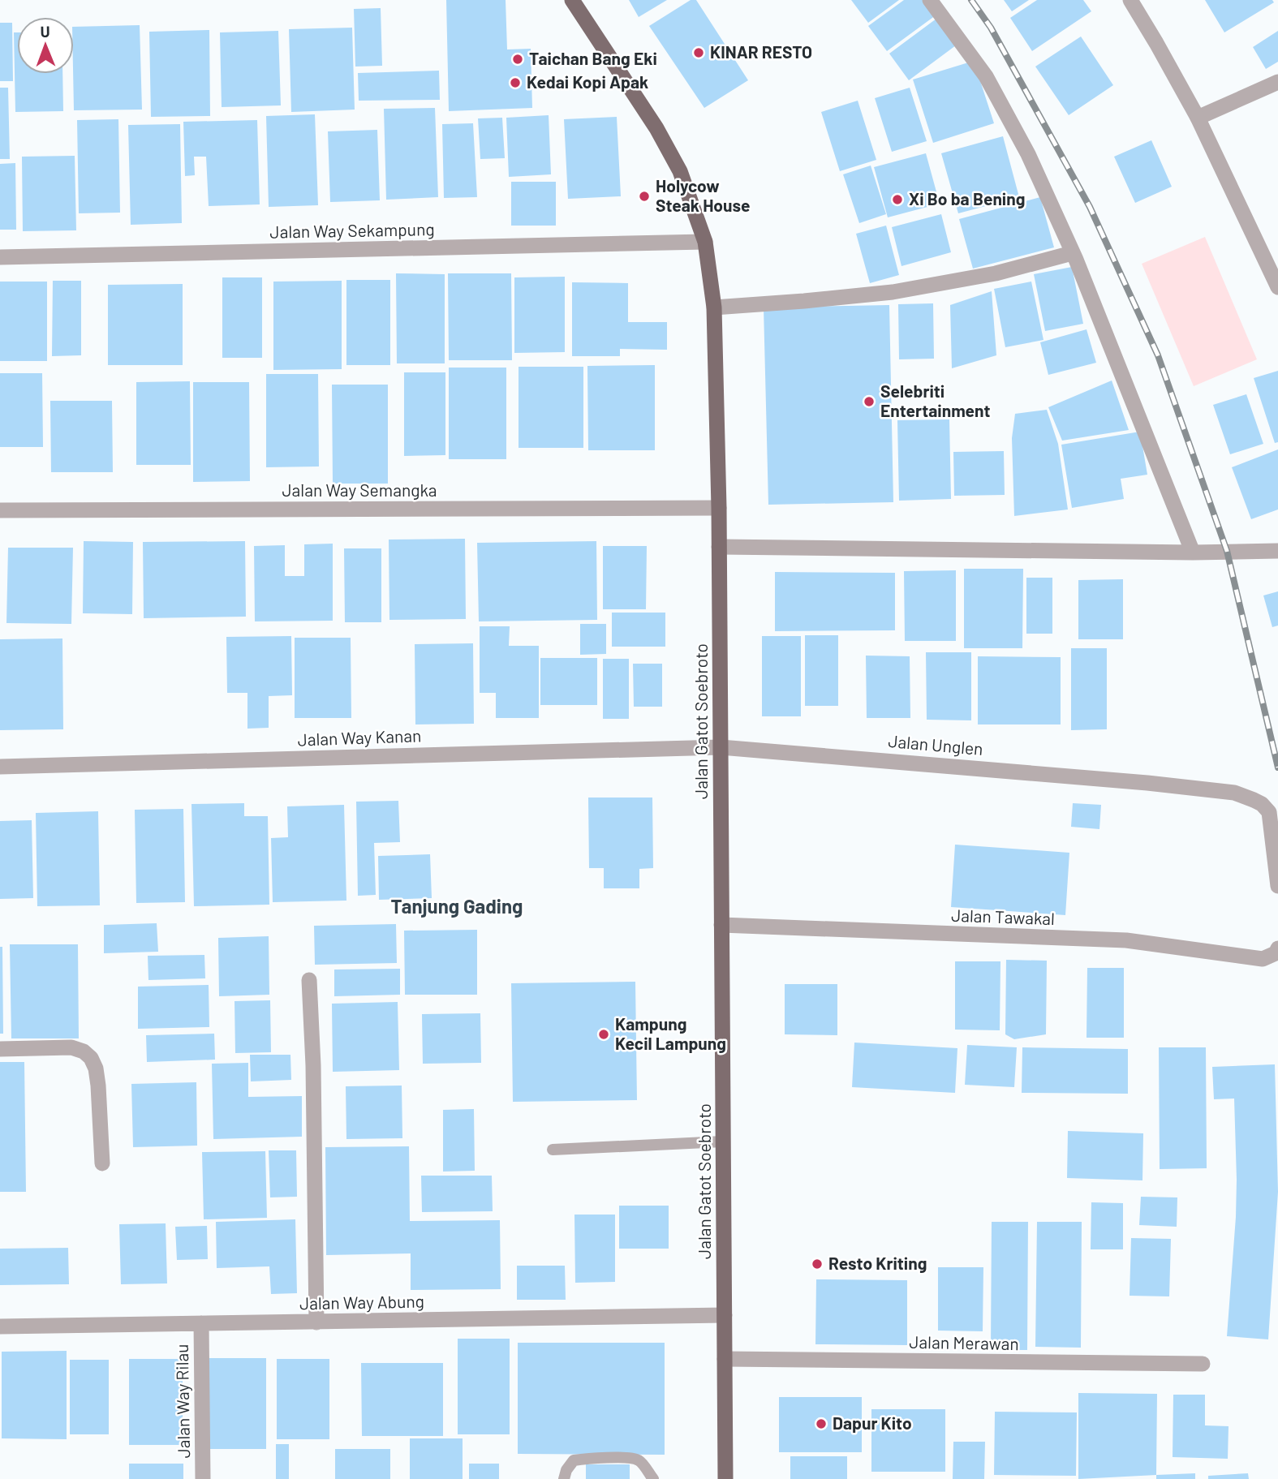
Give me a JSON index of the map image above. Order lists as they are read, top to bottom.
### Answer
{
  "streets": {
    "main road": ["Jalan Gatot Soebroto"],
    "street": [
      "Jalan Way Sekampung",
      "Jalan Way Semangka",
      "Jalan Way Kanan",
      "Jalan Unglen",
      "Jalan Tawakal",
      "Jalan Way Abung",
      "Jalan Merawan",
      "Jalan Way Rilau"
    ]
  },
  "crossings": [
    ["Jalan Way Sekampung", "Jalan Gatot Soebroto"],
    ["Jalan Way Semangka", "Jalan Gatot Soebroto"],
    ["Jalan Gatot Soebroto", "Jalan Way Kanan"],
    ["Jalan Gatot Soebroto", "Jalan Unglen"],
    ["Jalan Gatot Soebroto", "Jalan Tawakal"],
    ["Jalan Gatot Soebroto", "Jalan Way Abung"],
    ["Jalan Gatot Soebroto", "Jalan Merawan"],
    ["Jalan Way Kanan", "Jalan Unglen"],
    ["Jalan Way Abung", "Jalan Way Rilau"]
  ],
  "districts": ["Tanjung Gading"],
  "places": [
    "KINAR RESTO",
    "Taichan Bang Eki",
    "Kedai Kopi Apak",
    "Holycow Steak House",
    "Xi Bo ba Bening",
    "Selebriti Entertainment",
    "Kampung Kecil Lampung",
    "Resto Kriting",
    "Dapur Kito"
  ],
  "north": "top"
}
